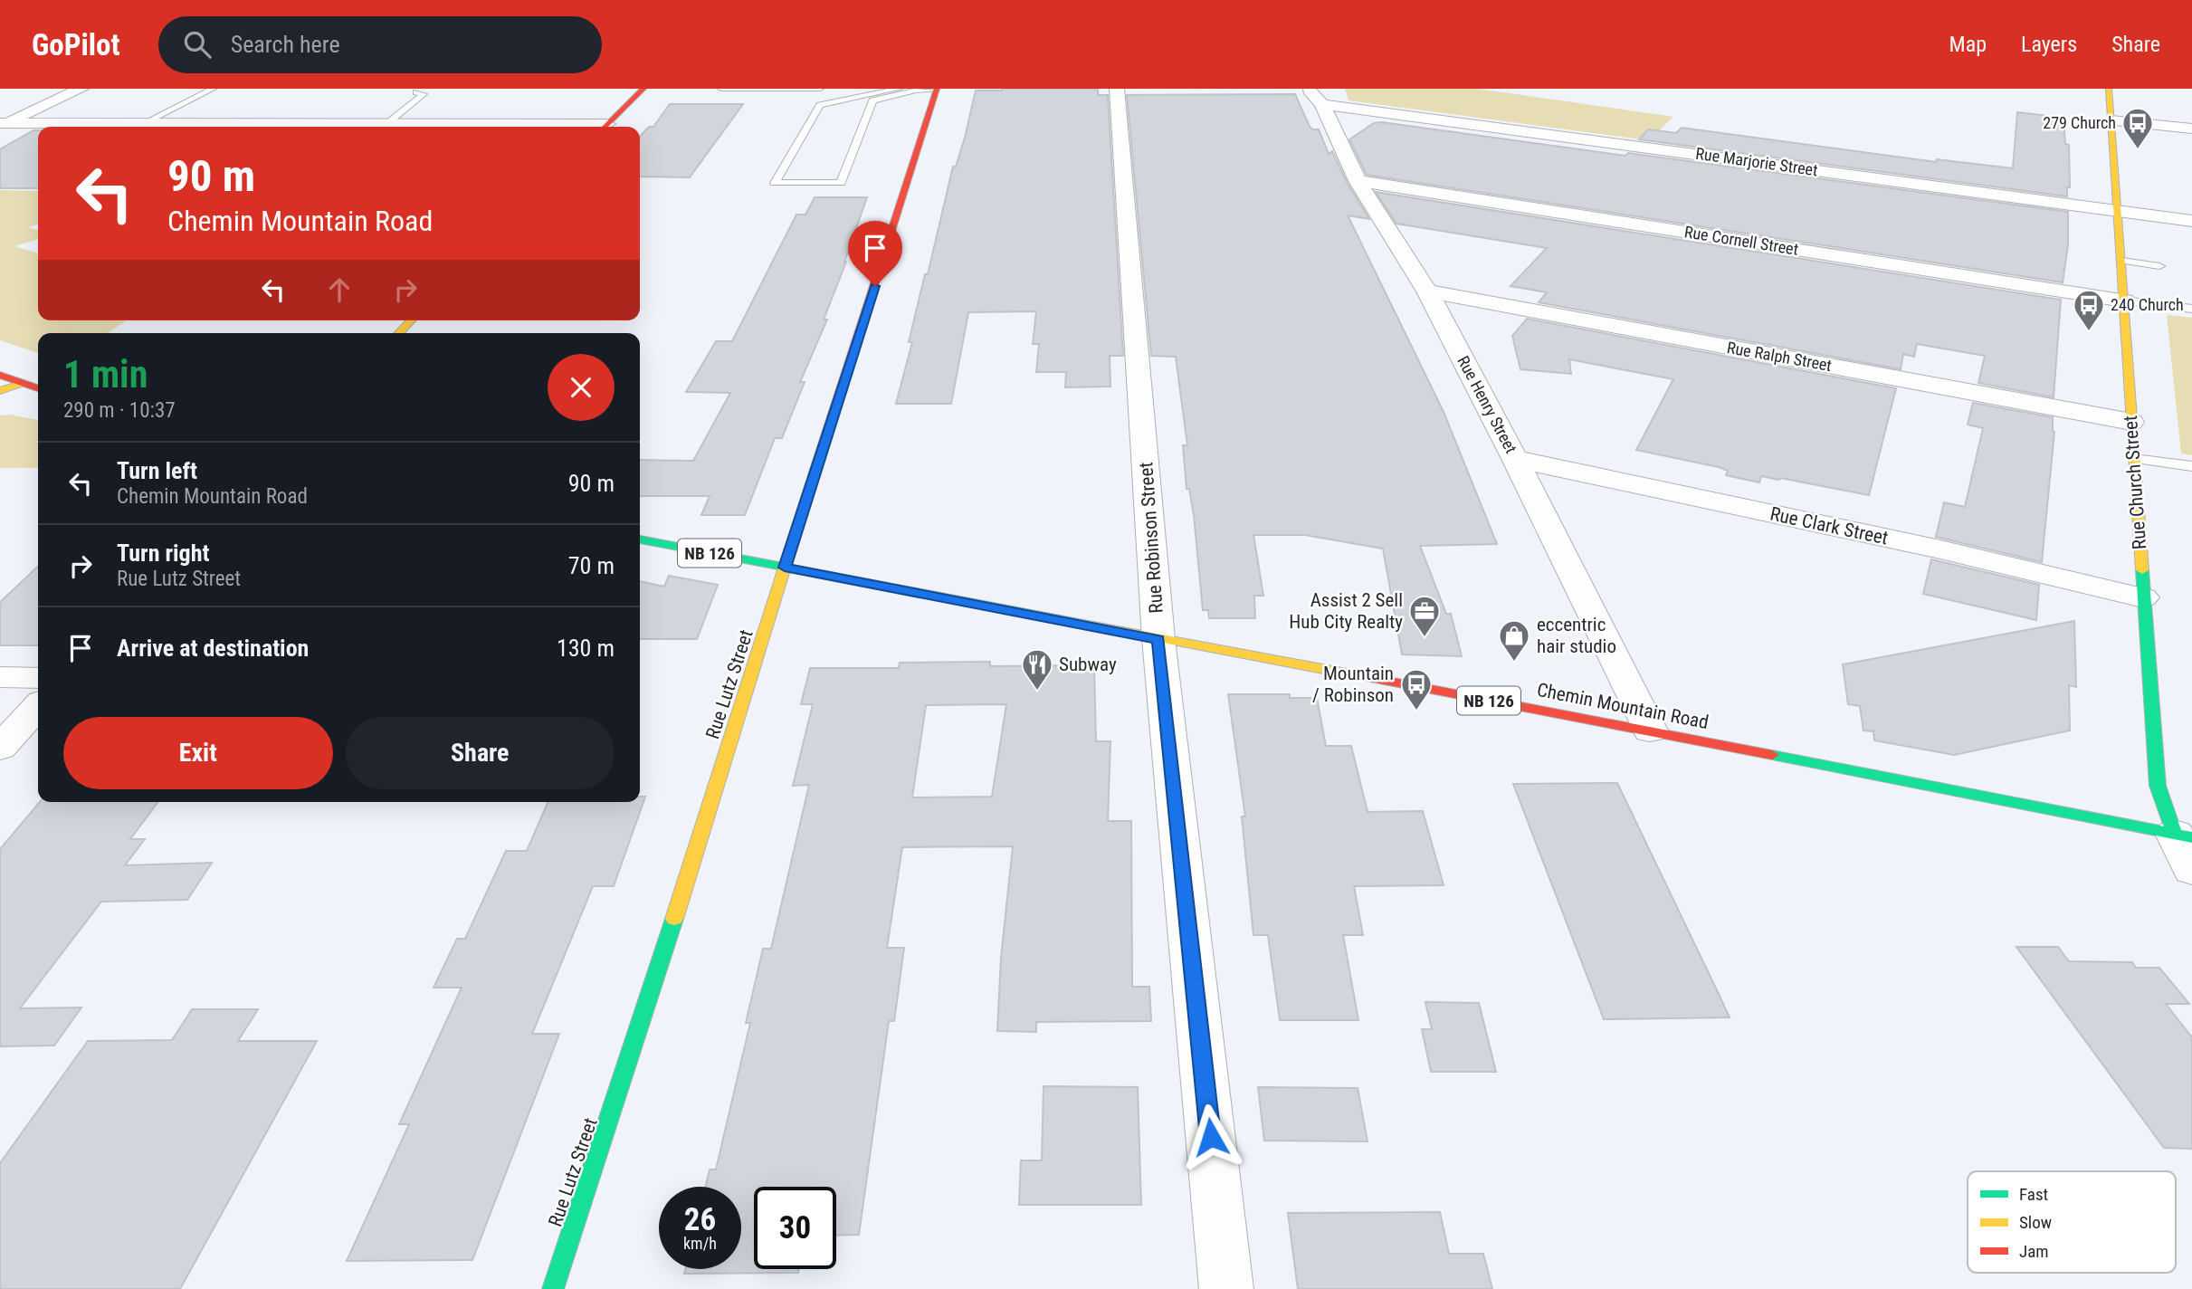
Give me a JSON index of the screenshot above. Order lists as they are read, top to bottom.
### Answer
{
  "streets": {
    "street": [
      "Rue Marjorie Street",
      "Rue Cornell Street",
      "Rue Ralph Street",
      "Rue Henry Street",
      "Rue Church Street",
      "Rue Clark Street",
      "Rue Robinson Street",
      "NB 126",
      "Rue Lutz Street",
      "Chemin Mountain Road"
    ]
  },
  "crossings": [
    ["Rue Marjorie Street", "Rue Henry Street"],
    ["Rue Marjorie Street", "Rue Church Street"],
    ["Rue Cornell Street", "Rue Henry Street"],
    ["Rue Cornell Street", "Rue Church Street"],
    ["Rue Ralph Street", "Rue Henry Street"],
    ["Rue Ralph Street", "Rue Church Street"],
    ["Rue Henry Street", "Rue Clark Street"],
    ["Rue Henry Street", "Chemin Mountain Road"],
    ["Rue Church Street", "Rue Clark Street"],
    ["Rue Church Street", "Chemin Mountain Road"],
    ["Rue Robinson Street", "Chemin Mountain Road"],
    ["Rue Lutz Street", "Chemin Mountain Road"]
  ],
  "places": {
    "bus stop": ["279 Church", "240 Church", "Mountain / Robinson"],
    "office": ["Assist 2 Sell Hub City Realty"],
    "shop": ["eccentric hair studio"],
    "restaurant": ["Subway"]
  },
  "legend": ["Fast", "Slow", "Jam"],
  "page": {
    "header": "GoPilot",
    "search": "Search here",
    "nav": ["Map", "Layers", "Share"],
    "turn": ["90 m", "Chemin Mountain Road"],
    "heading": ["1 min", "290 m · 10:37"],
    "list": [
      {
        "name": "Turn left",
        "note": "Chemin Mountain Road",
        "value": "90 m"
      },
      {
        "name": "Turn right",
        "note": "Rue Lutz Street",
        "value": "70 m"
      },
      {
        "name": "Arrive at destination",
        "value": "130 m"
      }
    ],
    "buttons": ["Exit", "Share"],
    "speed": "26 km/h",
    "limit": "30"
  }
}
